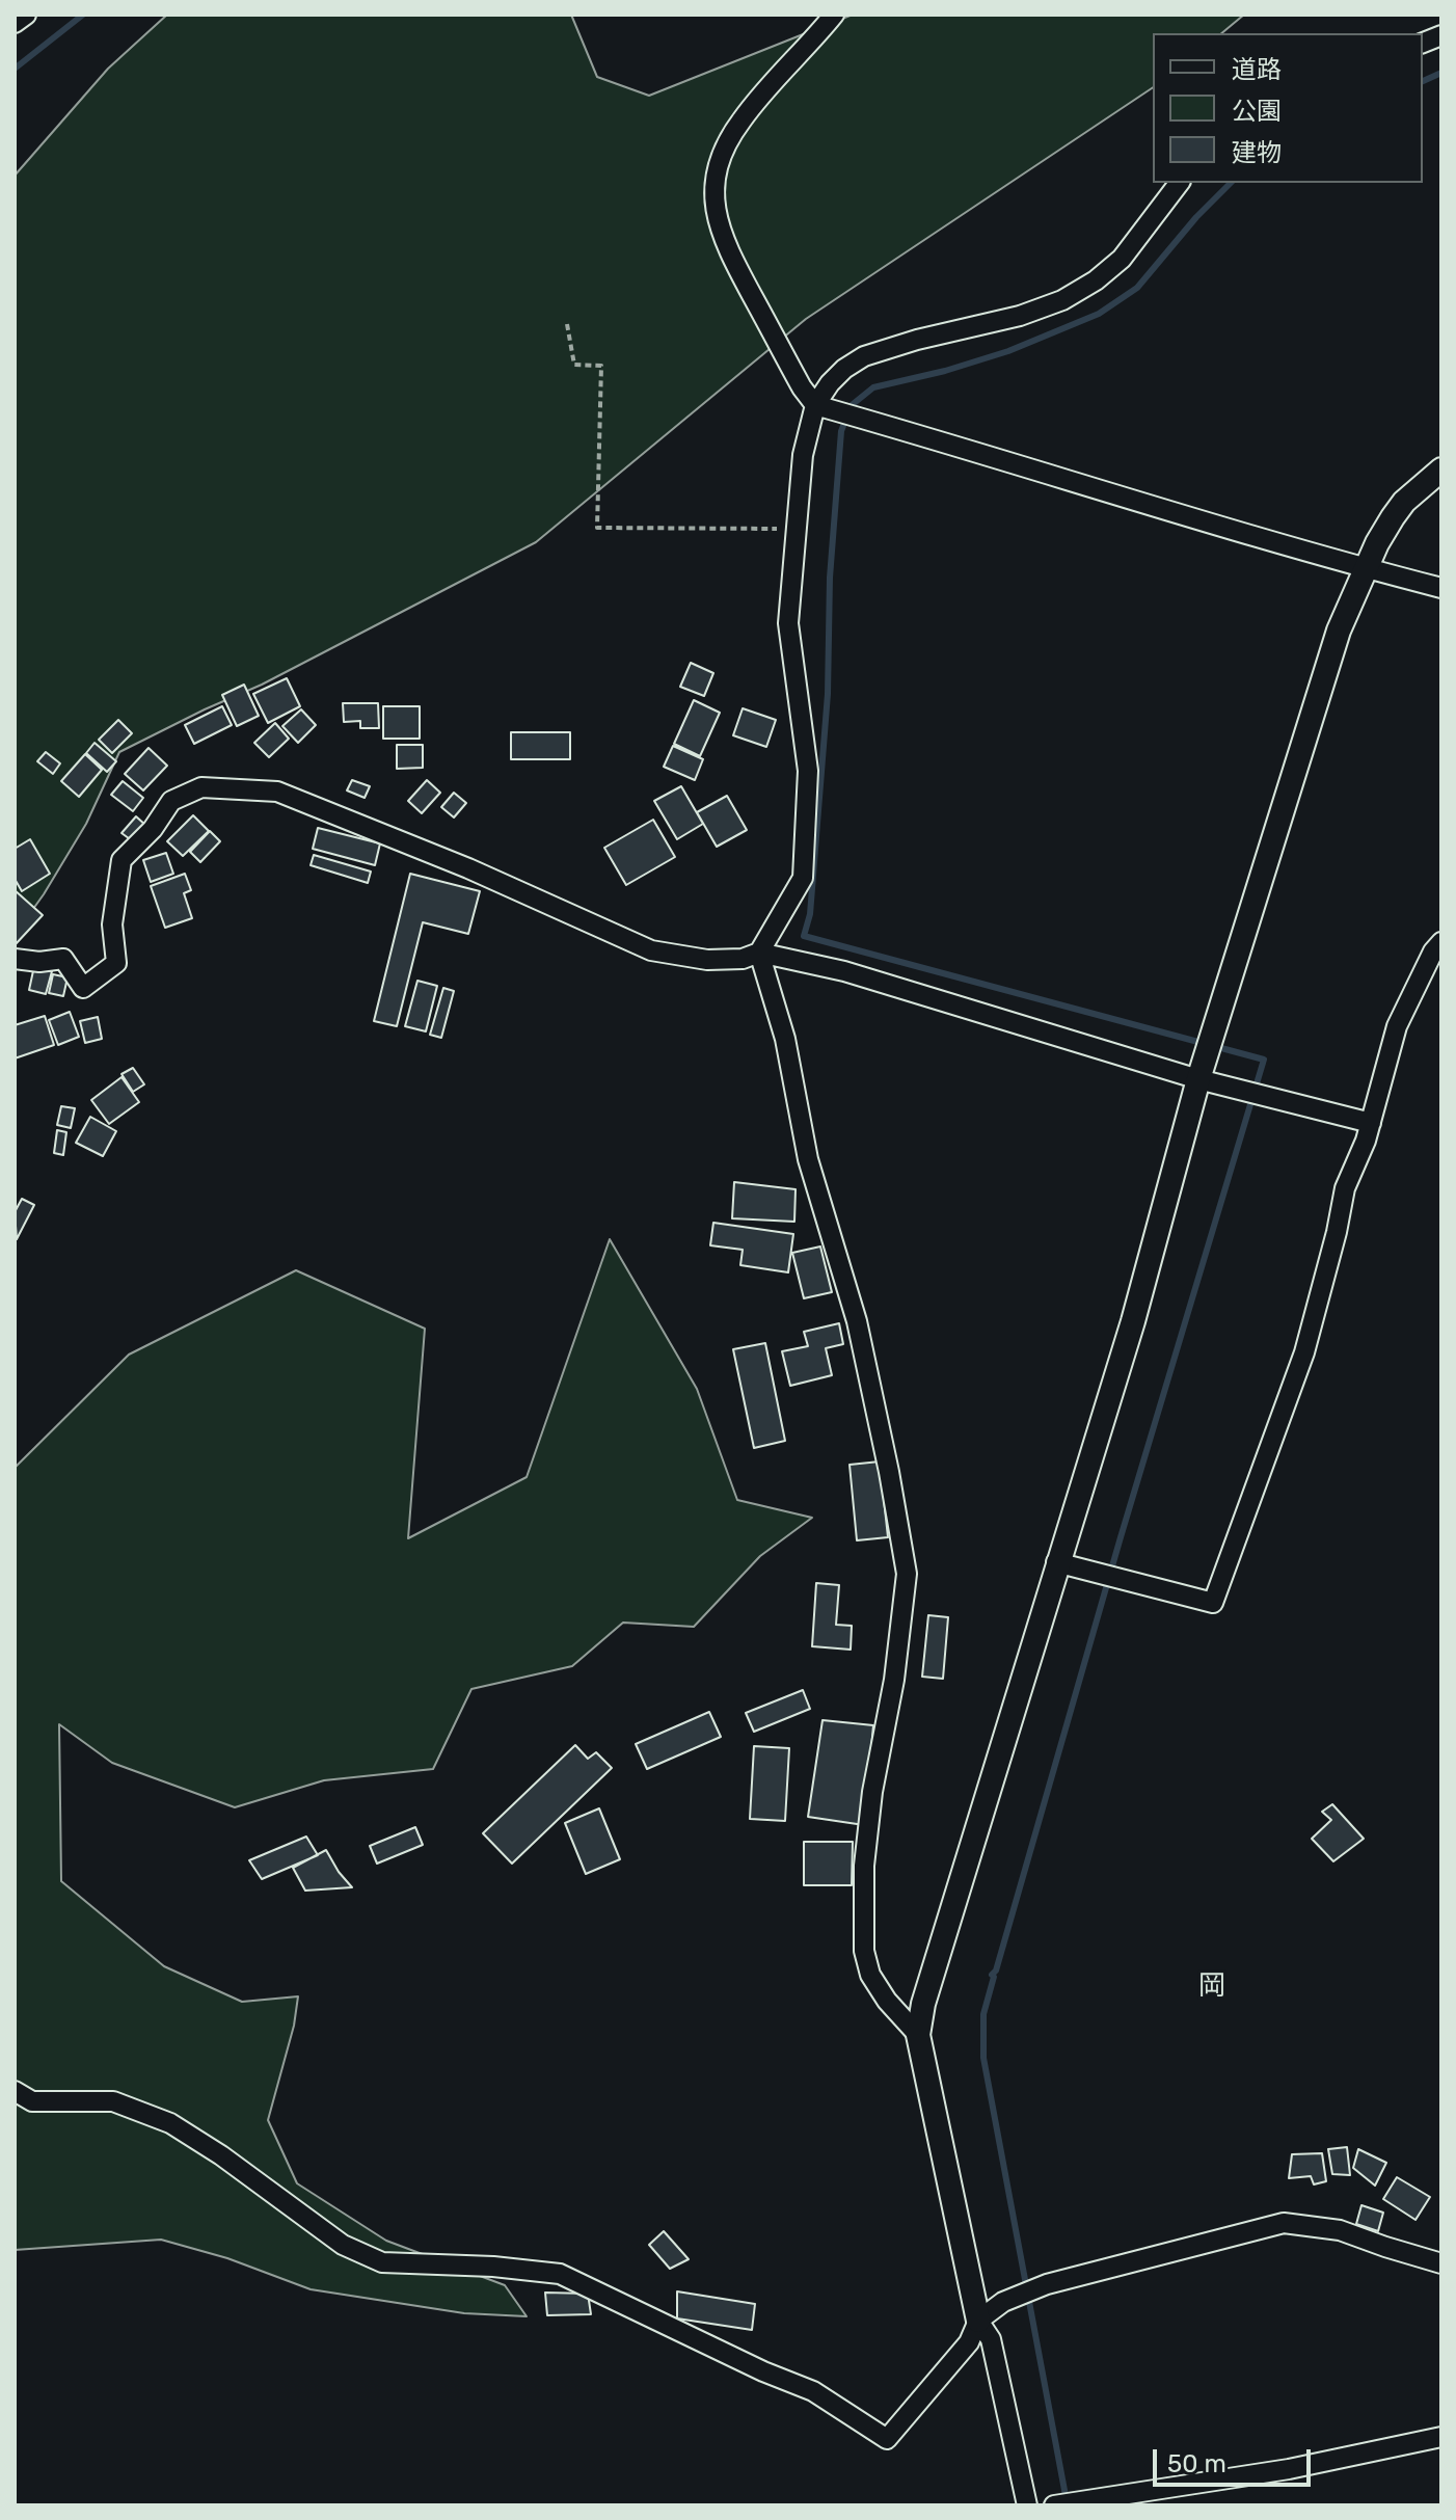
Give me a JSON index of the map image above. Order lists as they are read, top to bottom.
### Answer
{
  "districts": ["岡"],
  "legend": ["道路", "公園", "建物"],
  "scale_bar": "50 m"
}
